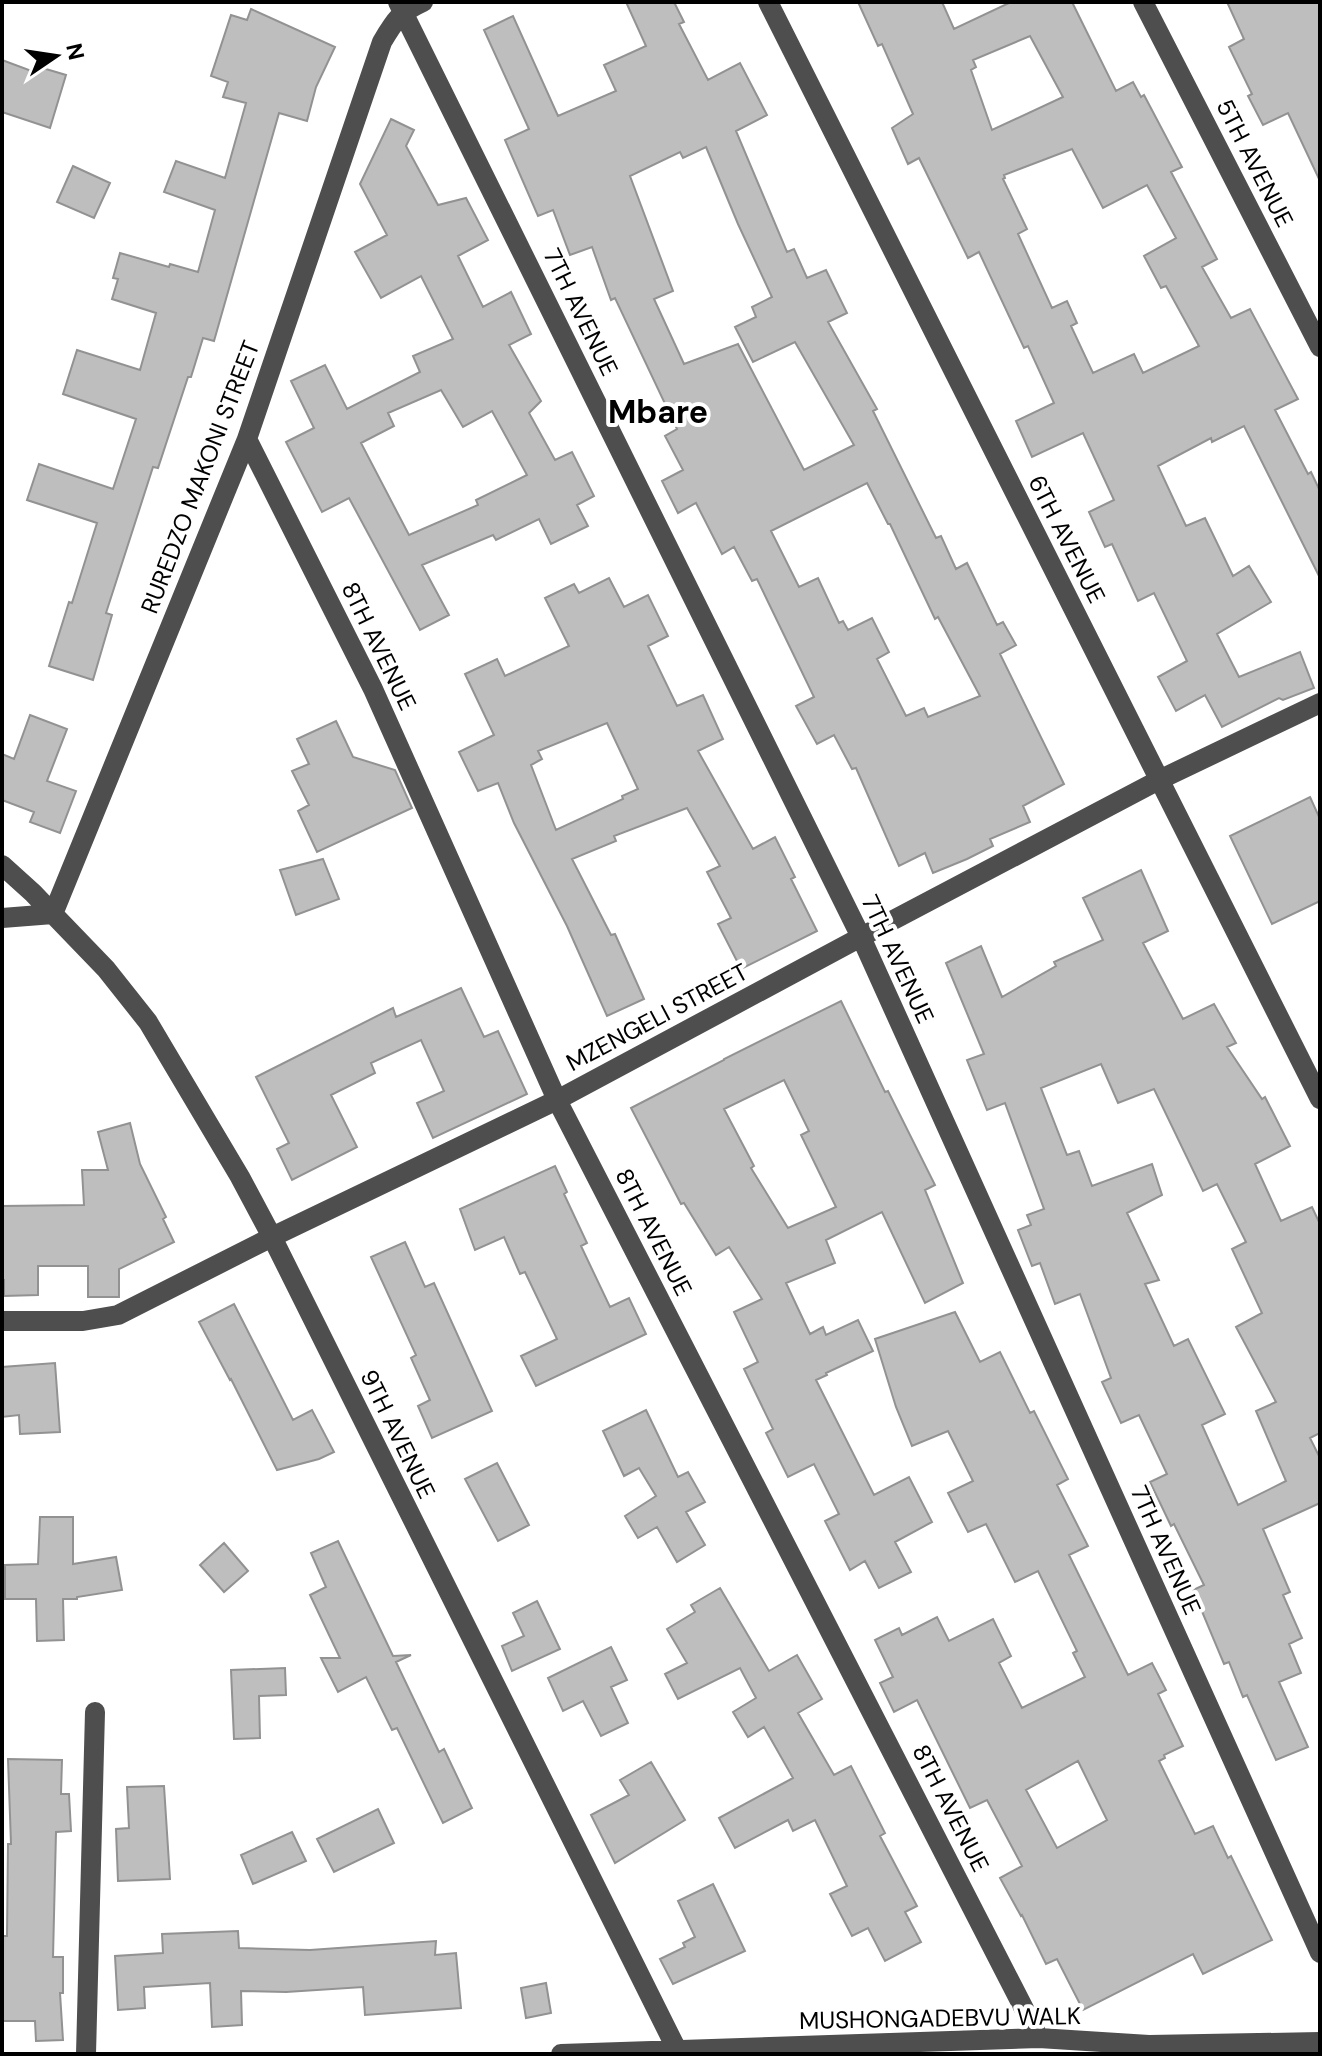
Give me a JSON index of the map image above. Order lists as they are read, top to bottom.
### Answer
{
  "streets": {
    "street": [
      "5TH AVENUE",
      "7TH AVENUE",
      "RUREDZO MAKONI STREET",
      "6TH AVENUE",
      "8TH AVENUE",
      "MZENGELI STREET",
      "9TH AVENUE",
      "MUSHONGADEBVU WALK"
    ]
  },
  "crossings": [
    ["7TH AVENUE", "RUREDZO MAKONI STREET"],
    ["7TH AVENUE", "MZENGELI STREET"],
    ["RUREDZO MAKONI STREET", "8TH AVENUE"],
    ["RUREDZO MAKONI STREET", "9TH AVENUE"],
    ["6TH AVENUE", "MZENGELI STREET"],
    ["8TH AVENUE", "MZENGELI STREET"],
    ["8TH AVENUE", "MUSHONGADEBVU WALK"],
    ["MZENGELI STREET", "9TH AVENUE"],
    ["9TH AVENUE", "MUSHONGADEBVU WALK"]
  ],
  "districts": ["Mbare"],
  "north": "right"
}
